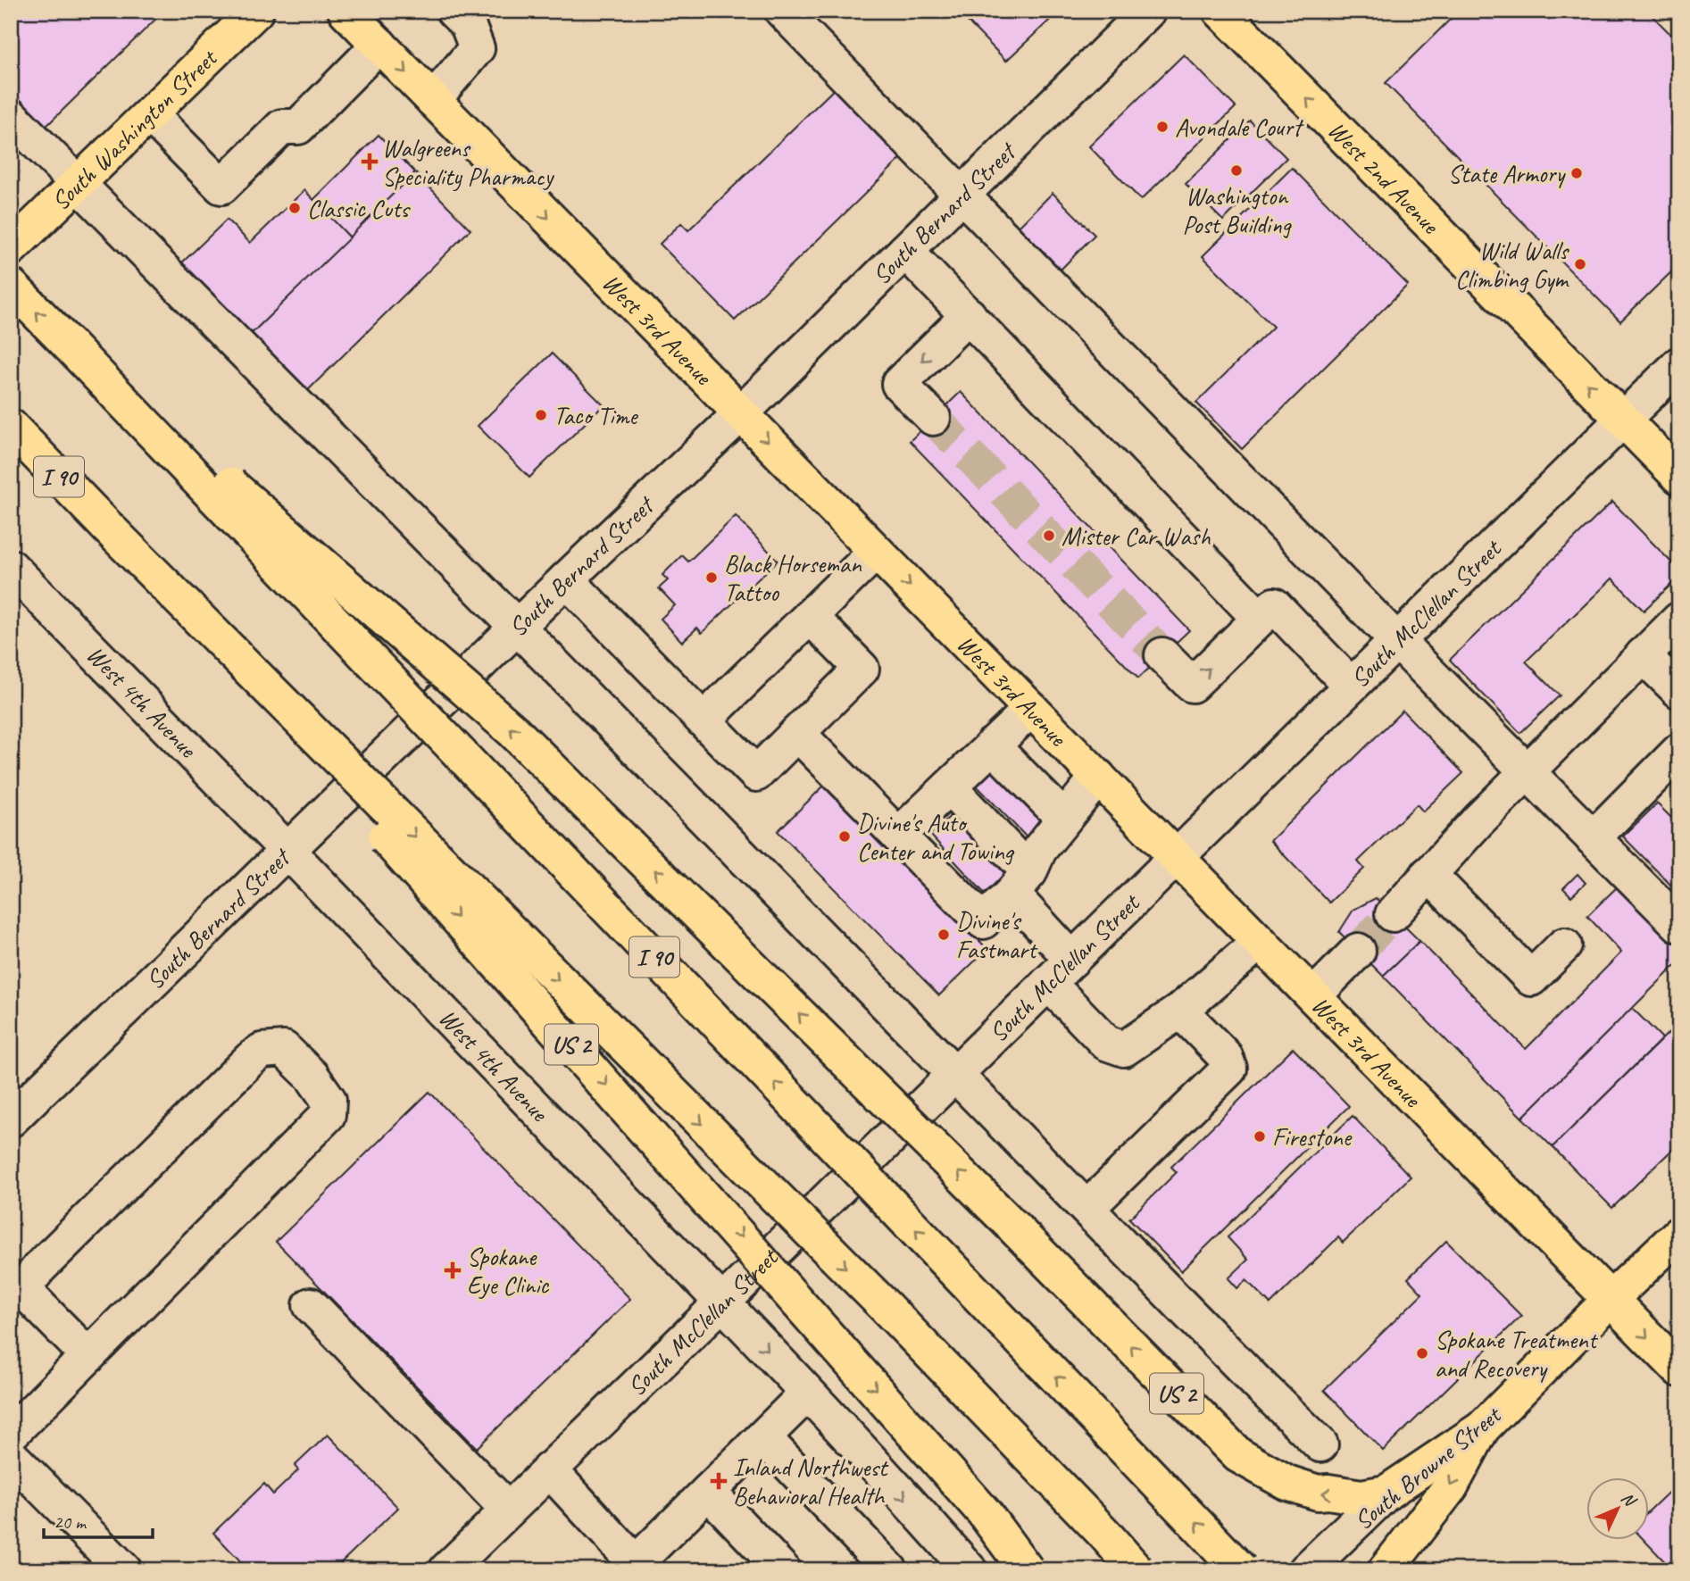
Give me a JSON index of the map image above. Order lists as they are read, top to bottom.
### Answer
{
  "streets": {
    "main road": [
      "South Washington Street",
      "West 2nd Avenue",
      "West 3rd Avenue",
      "I 90",
      "US 2",
      "South Browne Street"
    ],
    "street": ["South Bernard Street", "South McClellan Street", "West 4th Avenue"]
  },
  "crossings": [
    ["West 2nd Avenue", "South McClellan Street"],
    ["South Bernard Street", "West 3rd Avenue"],
    ["South Bernard Street", "West 4th Avenue"],
    ["West 3rd Avenue", "South McClellan Street"],
    ["West 3rd Avenue", "South Browne Street"],
    ["I 90", "US 2"],
    ["South McClellan Street", "West 4th Avenue"],
    ["US 2", "South Browne Street"]
  ],
  "one_way": ["West 2nd Avenue", "West 3rd Avenue"],
  "places": {
    "other": [
      "Avondale Court",
      "Washington Post Building",
      "State Armory",
      "Classic Cuts",
      "Wild Walls Climbing Gym",
      "Taco Time",
      "Mister Car Wash",
      "Black Horseman Tattoo",
      "Divine's Auto Center and Towing",
      "Divine's Fastmart",
      "Firestone",
      "Spokane Treatment and Recovery"
    ],
    "health": ["Walgreens Speciality Pharmacy", "Spokane Eye Clinic", "Inland Northwest Behavioral Health"]
  },
  "scale_bar": "20 m",
  "north": "top right"
}
